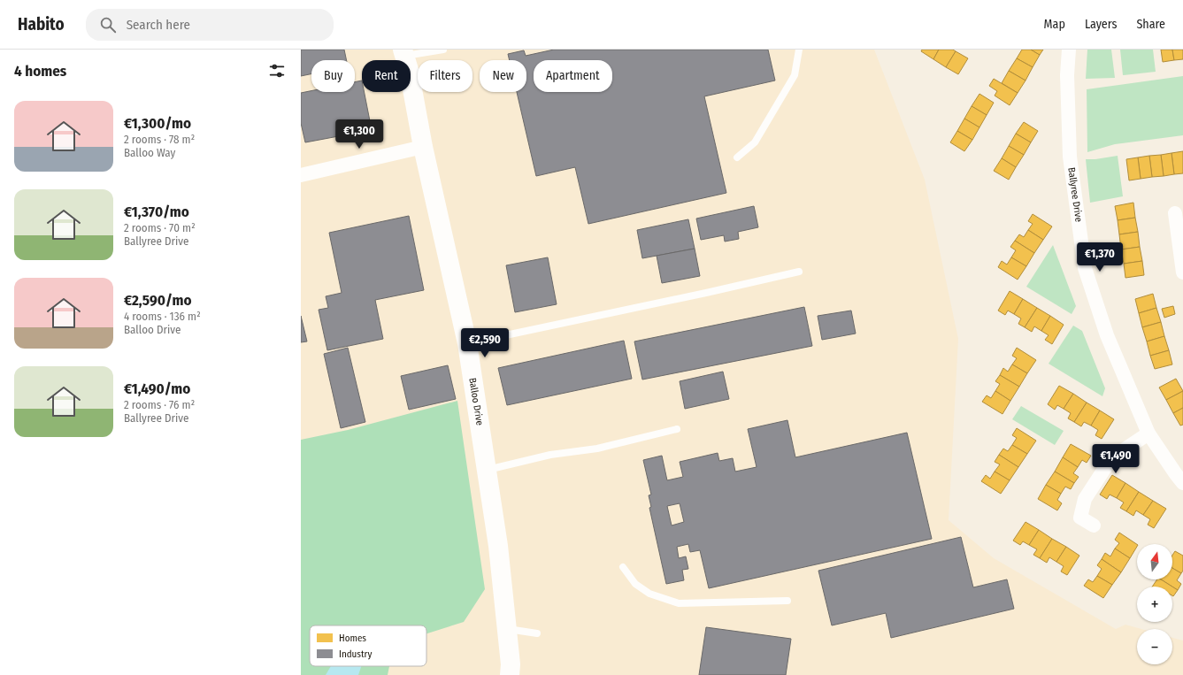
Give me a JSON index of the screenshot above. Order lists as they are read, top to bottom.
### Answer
{
  "streets": {
    "street": ["Ballyree Drive", "Balloo Drive"]
  },
  "legend": ["Homes", "Industry"],
  "north": "top",
  "page": {
    "header": "Habito",
    "search": "Search here",
    "nav": ["Map", "Layers", "Share"],
    "heading": "4 homes",
    "chip": [
      "Buy",
      "Rent",
      "Filters",
      "New",
      "Apartment"
    ],
    "list": [
      {
        "name": "€1,300/mo",
        "note": "2 rooms · 78 m² · Balloo Way"
      },
      {
        "name": "€1,370/mo",
        "note": "2 rooms · 70 m² · Ballyree Drive"
      },
      {
        "name": "€2,590/mo",
        "note": "4 rooms · 136 m² · Balloo Drive"
      },
      {
        "name": "€1,490/mo",
        "note": "2 rooms · 76 m² · Ballyree Drive"
      }
    ],
    "price": [
      "€1,300",
      "€1,370",
      "€2,590",
      "€1,490"
    ],
    "map_buttons": ["+", "−"]
  }
}
